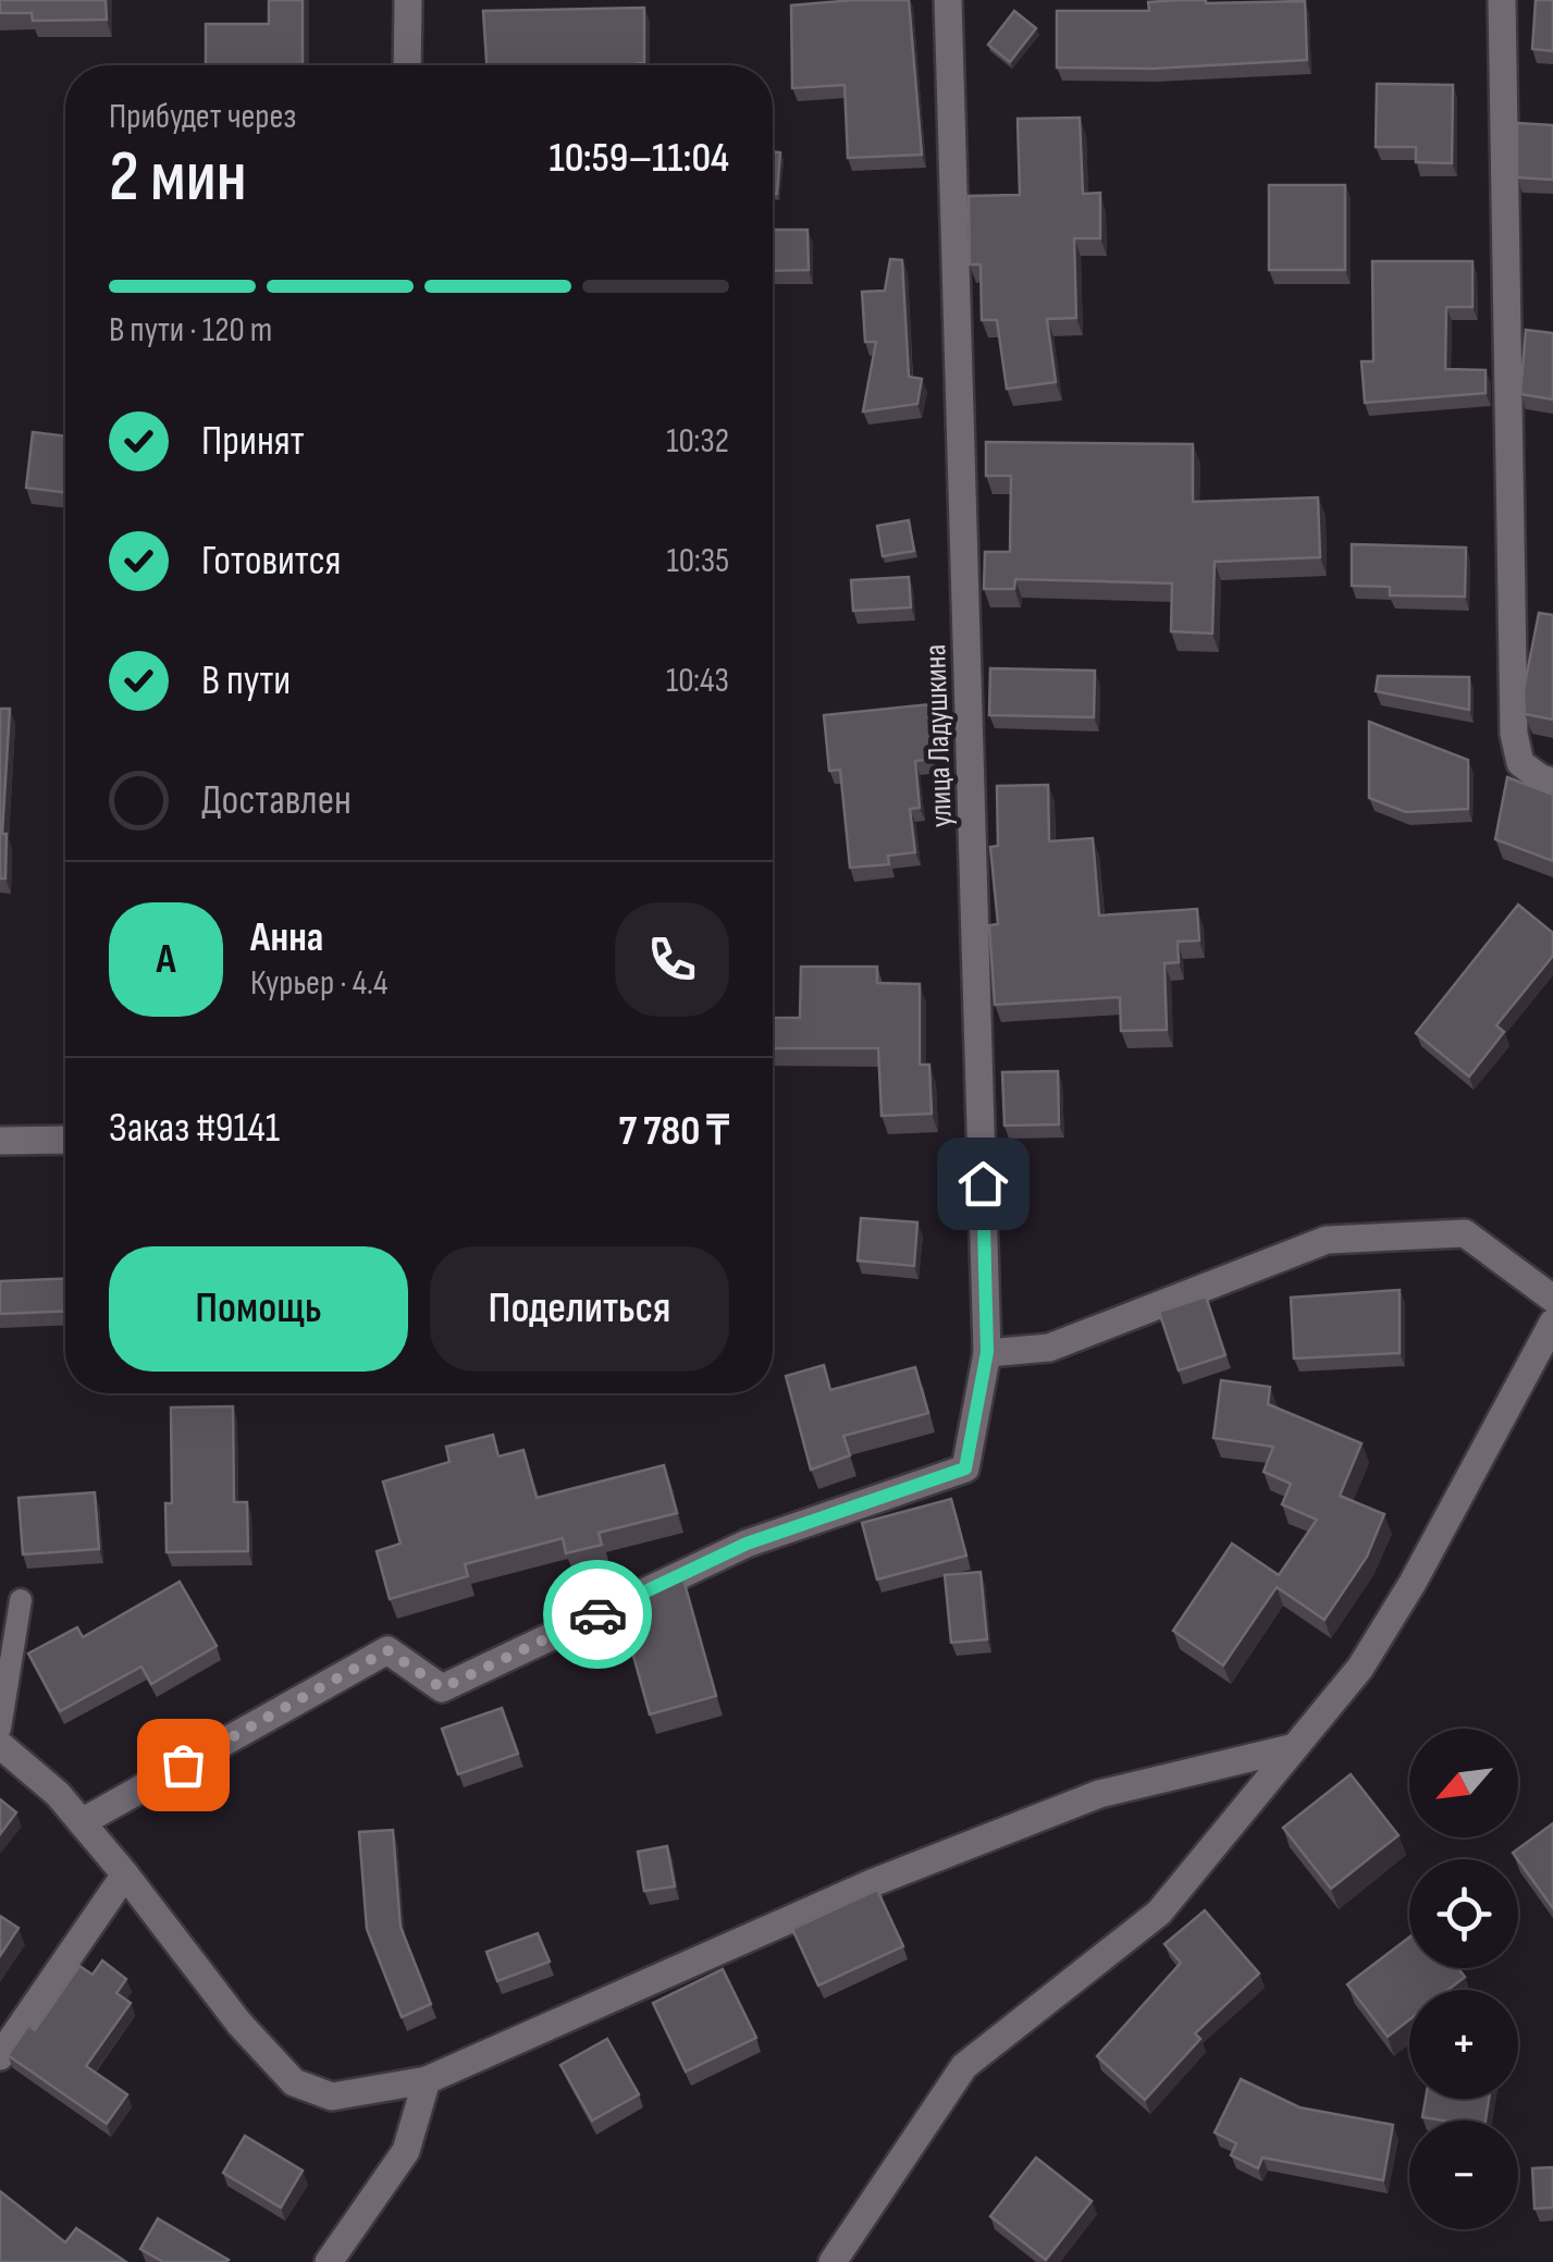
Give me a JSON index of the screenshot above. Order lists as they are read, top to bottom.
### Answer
{
  "streets": {
    "street": ["улица Ладушкина"]
  },
  "north": "bottom left",
  "page": {
    "heading": ["2 мин", "Прибудет через", "10:59–11:04"],
    "panel": [
      "Анна",
      "Курьер · 4.4",
      "Заказ #9141",
      "7 780 ₸"
    ],
    "bar": "В пути · 120 m",
    "list": [
      ["Принят", "10:32"],
      ["Готовится", "10:35"],
      ["В пути", "10:43"],
      "Доставлен"
    ],
    "round": "А",
    "buttons": ["Помощь", "Поделиться"],
    "map_buttons": ["+", "−"]
  }
}
